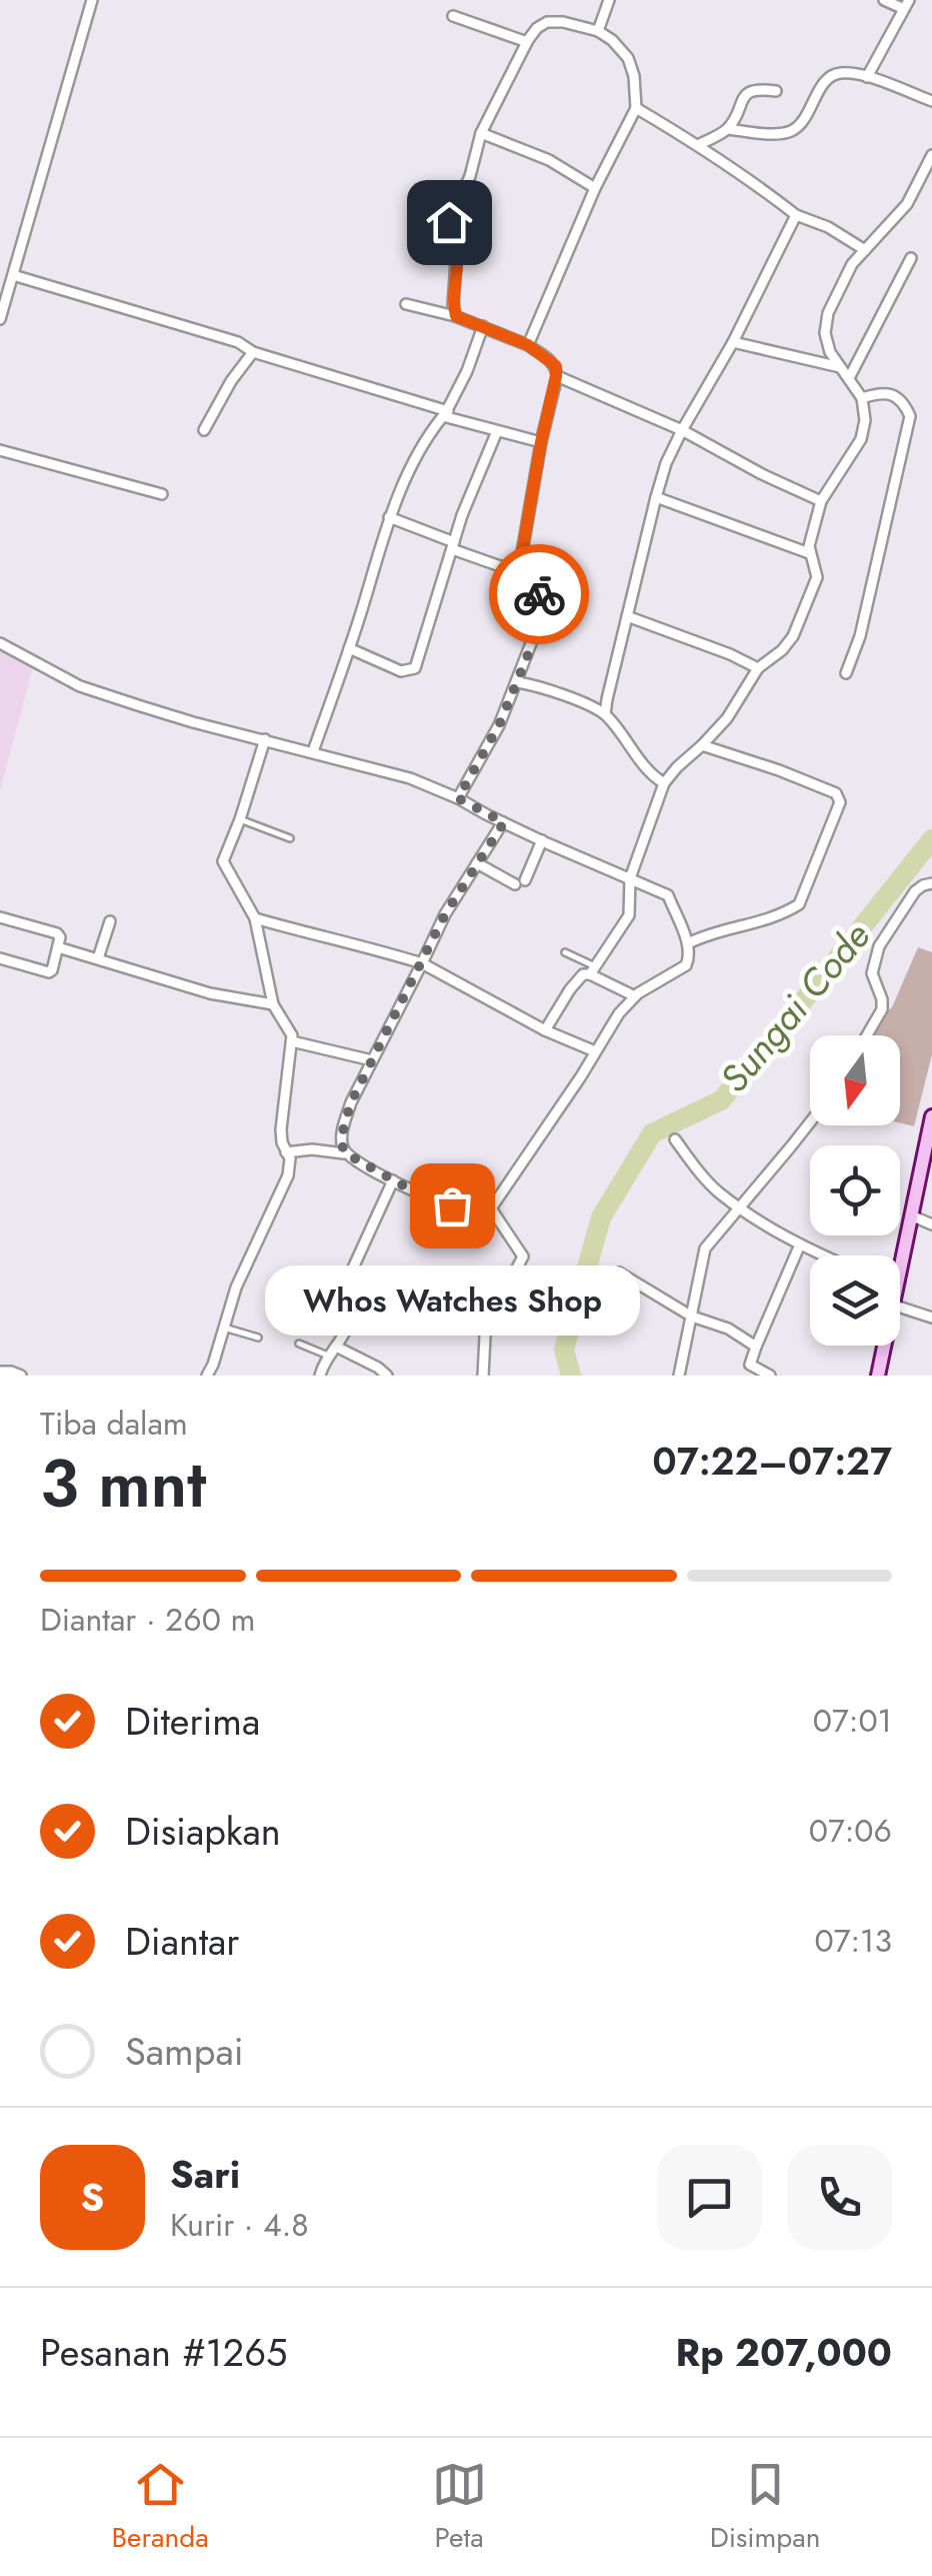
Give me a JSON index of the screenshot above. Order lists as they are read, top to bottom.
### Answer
{
  "water": ["Sungai Code"],
  "places": ["Whos Watches Shop"],
  "north": "bottom",
  "page": {
    "bubble": "Whos Watches Shop",
    "heading": ["3 mnt", "Tiba dalam", "07:22–07:27"],
    "panel": [
      "Sari",
      "Kurir · 4.8",
      "Pesanan #1265",
      "Rp 207,000"
    ],
    "bar": "Diantar · 260 m",
    "list": [
      ["Diterima", "07:01"],
      ["Disiapkan", "07:06"],
      ["Diantar", "07:13"],
      "Sampai"
    ],
    "round": "S",
    "tabs": ["Beranda", "Peta", "Disimpan"]
  }
}
